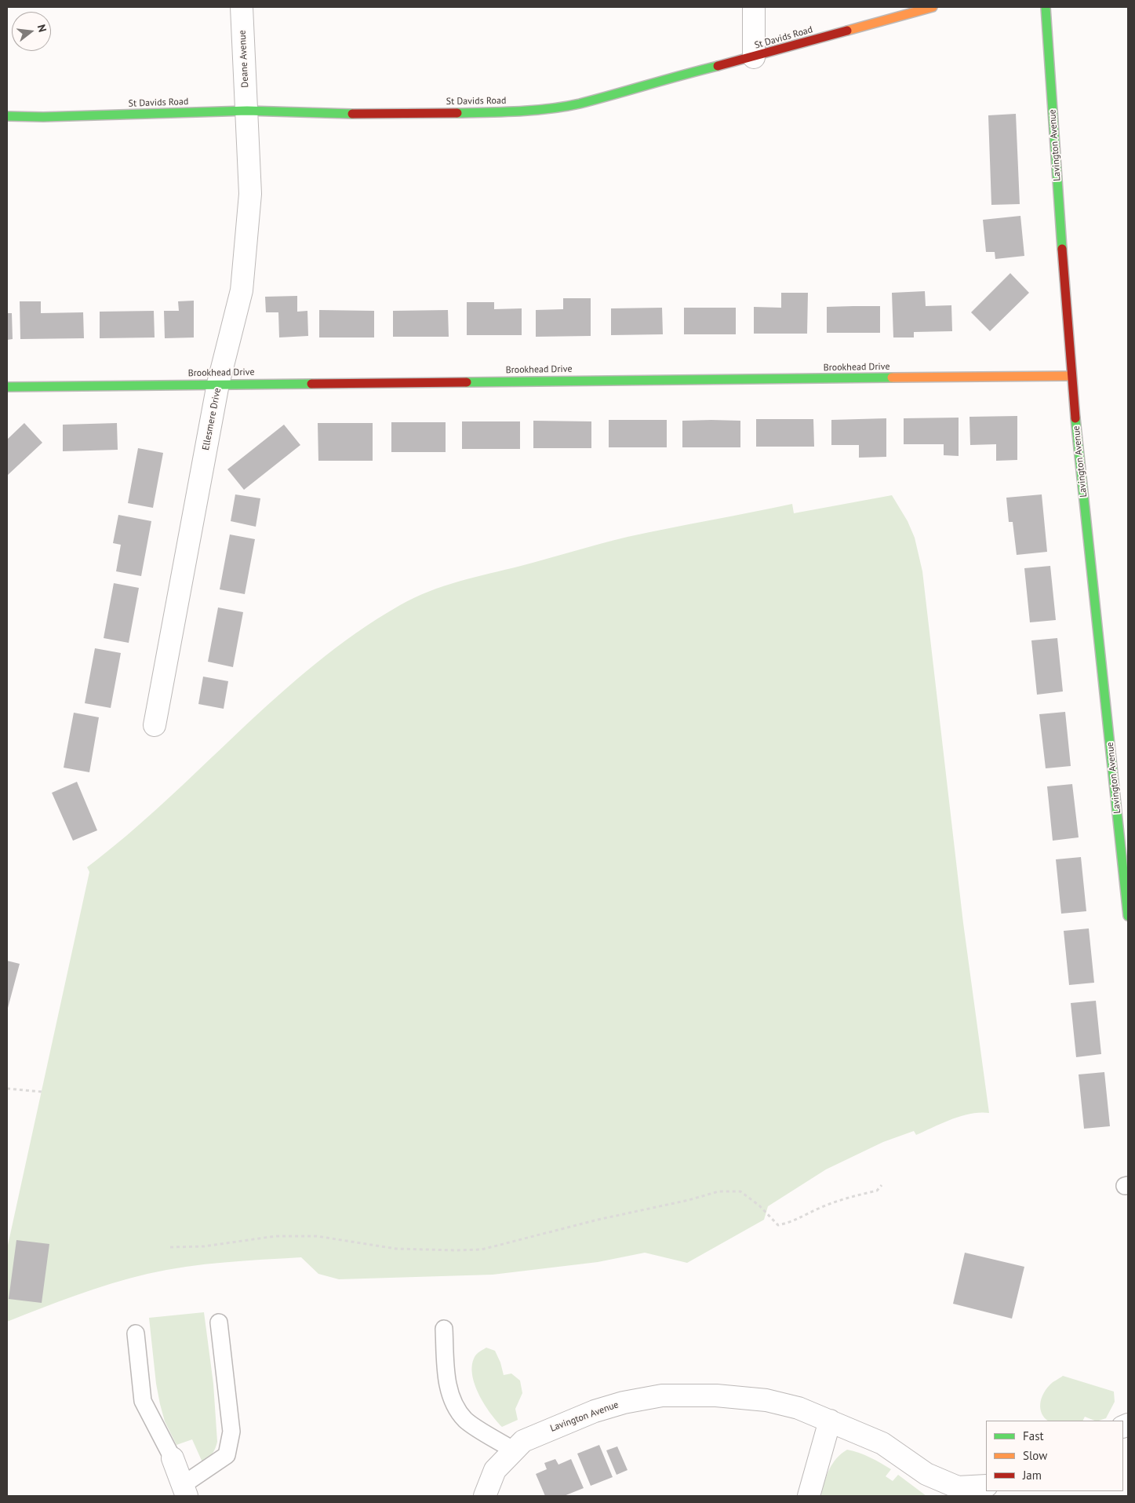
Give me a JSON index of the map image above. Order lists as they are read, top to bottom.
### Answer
{
  "streets": {
    "street": [
      "St Davids Road",
      "Deane Avenue",
      "Lavington Avenue",
      "Brookhead Drive",
      "Ellesmere Drive"
    ]
  },
  "crossings": [
    ["St Davids Road", "Deane Avenue"],
    ["St Davids Road", "Ellesmere Drive"],
    ["Deane Avenue", "Ellesmere Drive"],
    ["Lavington Avenue", "Brookhead Drive"],
    ["Brookhead Drive", "Ellesmere Drive"]
  ],
  "legend": ["Fast", "Slow", "Jam"],
  "north": "right"
}
